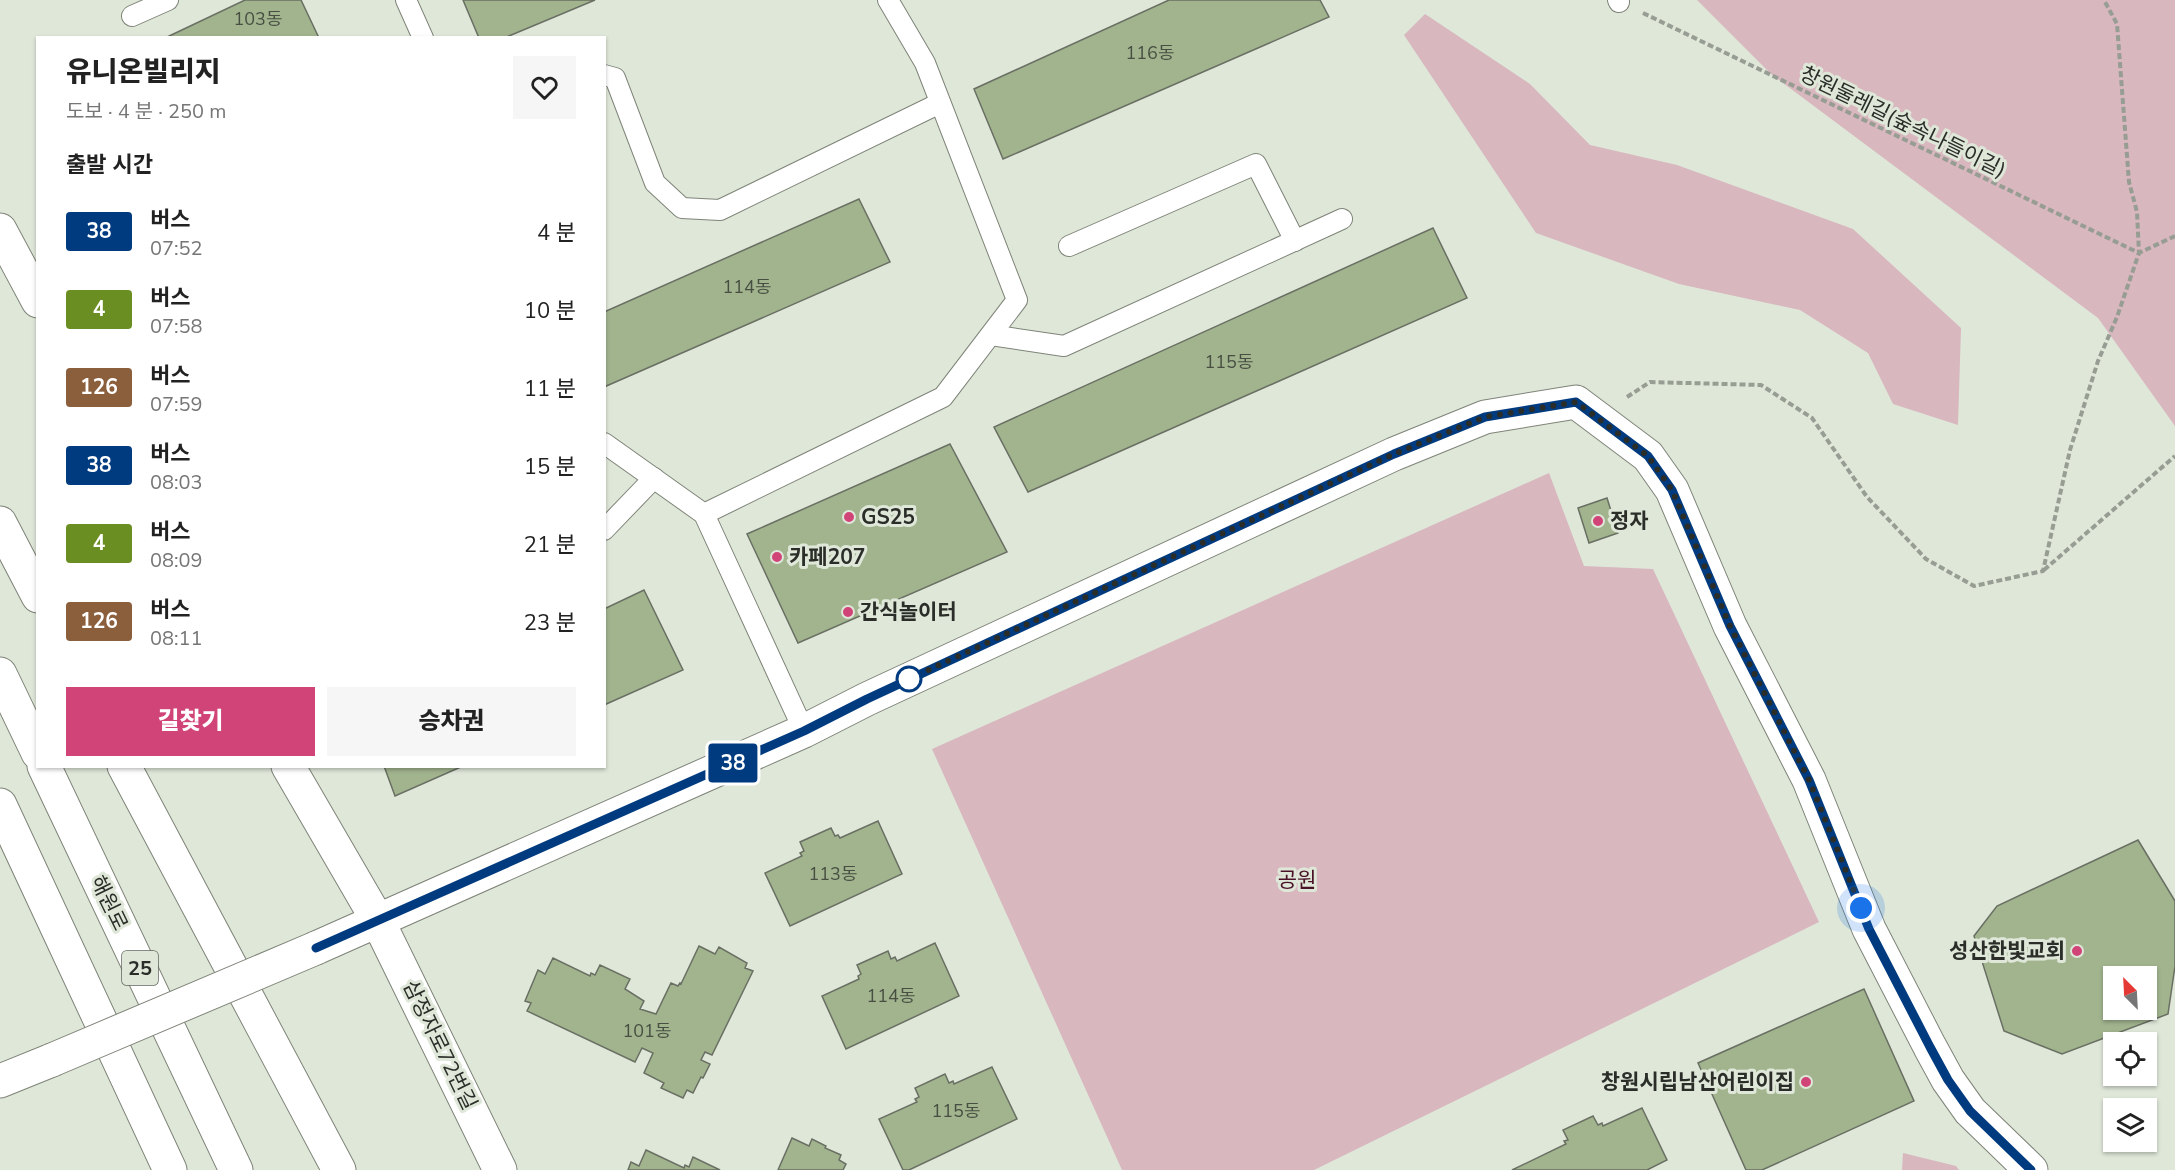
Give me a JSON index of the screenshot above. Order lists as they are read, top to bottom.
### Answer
{
  "streets": {
    "main road": ["해원로", "25", "삼정자로72번길"],
    "path": ["창원둘레길(숲속나들이길)"]
  },
  "parks": ["공원"],
  "places": [
    "GS25",
    "정자",
    "카페207",
    "간식놀이터",
    "성산한빛교회",
    "창원시립남산어린이집"
  ],
  "lines": ["bus line 38"],
  "house_numbers": [
    "103동",
    "116동",
    "114동",
    "115동",
    "113동",
    "114동",
    "101동",
    "115동"
  ],
  "north": "top left",
  "page": {
    "on_map": "38",
    "heading": [
      ["유니온빌리지", "도보 · 4 분 · 250 m"],
      "출발 시간"
    ],
    "list": [
      {
        "mark": "38",
        "name": "버스",
        "note": "07:52",
        "value": "4 분"
      },
      {
        "mark": "4",
        "name": "버스",
        "note": "07:58",
        "value": "10 분"
      },
      {
        "mark": "126",
        "name": "버스",
        "note": "07:59",
        "value": "11 분"
      },
      {
        "mark": "38",
        "name": "버스",
        "note": "08:03",
        "value": "15 분"
      },
      {
        "mark": "4",
        "name": "버스",
        "note": "08:09",
        "value": "21 분"
      },
      {
        "mark": "126",
        "name": "버스",
        "note": "08:11",
        "value": "23 분"
      }
    ],
    "buttons": ["길찾기", "승차권"]
  }
}
